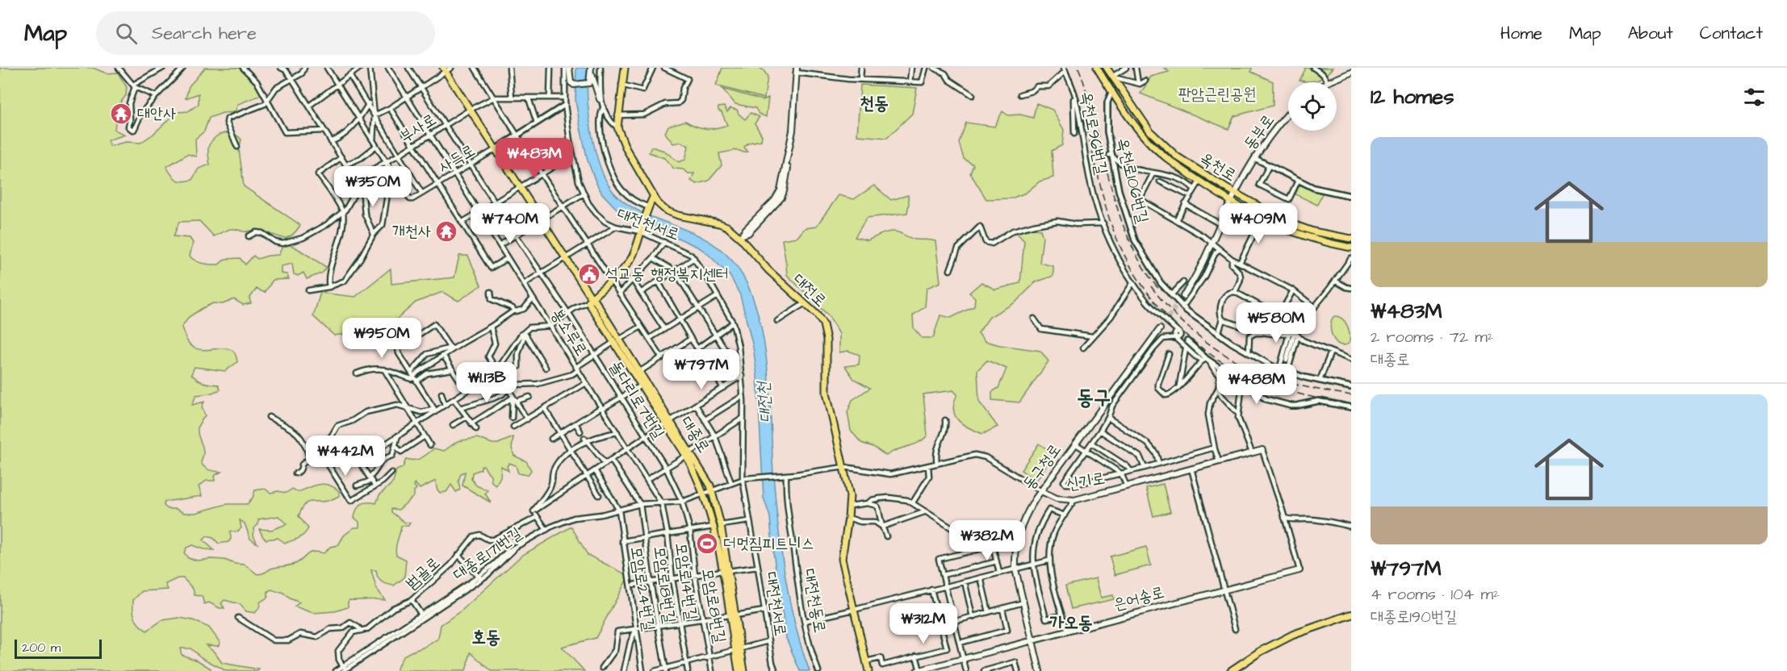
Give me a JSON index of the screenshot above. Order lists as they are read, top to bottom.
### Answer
{
  "streets": {
    "main road": [
      "동부로",
      "옥천로",
      "대전로",
      "대종로",
      "동구청로",
      "신기로",
      "은어송로"
    ],
    "street": [
      "부사로",
      "옥천로96번길",
      "사득로",
      "옥천로106번길",
      "대전천서로",
      "봉소루로",
      "돌다리로7번길",
      "대종로171번길",
      "범골로",
      "모암로14번길",
      "모암로18번길",
      "모암로24번길",
      "대전천동로",
      "모암로8번길"
    ]
  },
  "crossings": [
    ["부사로", "봉소루로"],
    ["부사로", "돌다리로7번길"],
    ["부사로", "대종로"],
    ["동부로", "옥천로"],
    ["사득로", "봉소루로"],
    ["사득로", "돌다리로7번길"],
    ["사득로", "대종로"],
    ["옥천로", "옥천로106번길"],
    ["대전천서로", "신기로"],
    ["대전천서로", "대종로171번길"],
    ["대전로", "신기로"],
    ["봉소루로", "대종로"],
    ["봉소루로", "대종로171번길"],
    ["봉소루로", "모암로14번길"],
    ["돌다리로7번길", "대종로"],
    ["돌다리로7번길", "대종로171번길"],
    ["돌다리로7번길", "모암로8번길"],
    ["대종로", "대종로171번길"],
    ["동구청로", "신기로"],
    ["동구청로", "은어송로"],
    ["신기로", "대종로171번길"],
    ["신기로", "은어송로"],
    ["신기로", "대전천동로"],
    ["대종로171번길", "범골로"],
    ["대종로171번길", "모암로14번길"],
    ["대종로171번길", "모암로18번길"],
    ["대종로171번길", "모암로24번길"],
    ["대종로171번길", "모암로8번길"]
  ],
  "districts": [
    "천동",
    "동구",
    "가오동",
    "호동"
  ],
  "water": ["대전천"],
  "parks": ["판암근린공원"],
  "places": {
    "temple": ["대안사", "개천사"],
    "public building": ["석교동 행정복지센터"],
    "sports": ["더멋짐피트니스"]
  },
  "scale_bar": "200 m",
  "page": {
    "header": "Map",
    "search": "Search here",
    "nav": [
      "Home",
      "Map",
      "About",
      "Contact"
    ],
    "heading": "12 homes",
    "list": [
      {
        "name": "₩483M",
        "note": "2 rooms · 72 m² · 대종로"
      },
      {
        "name": "₩797M",
        "note": "4 rooms · 104 m² · 대종로190번길"
      }
    ],
    "price": [
      "₩483M",
      "₩350M",
      "₩740M",
      "₩409M",
      "₩580M",
      "₩950M",
      "₩797M",
      "₩1.13B",
      "₩488M",
      "₩442M",
      "₩382M",
      "₩312M"
    ],
    "scale": "200 m"
  }
}
